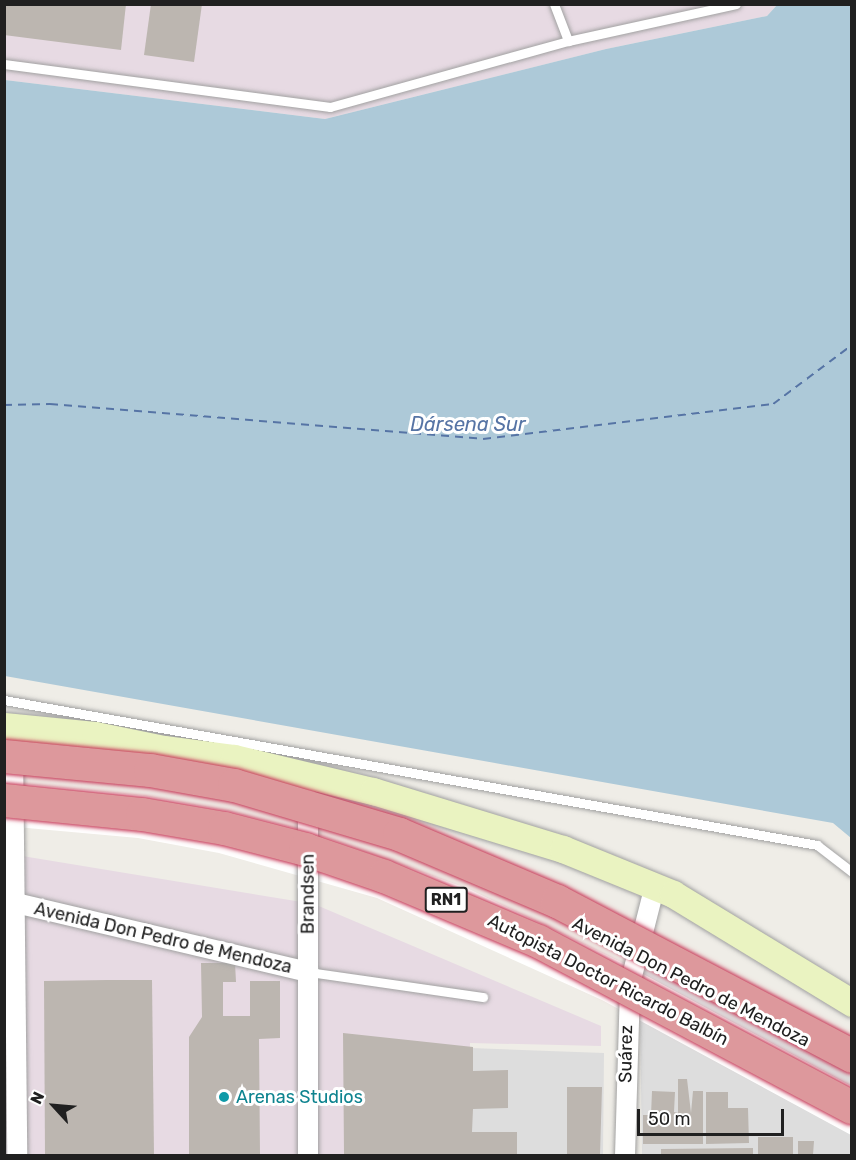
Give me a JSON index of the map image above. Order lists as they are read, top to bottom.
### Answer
{
  "streets": {
    "highway": ["RN1", "Autopista Doctor Ricardo Balbín"],
    "main road": ["Avenida Don Pedro de Mendoza"],
    "street": ["Brandsen", "Suárez"]
  },
  "crossings": [
    ["Brandsen", "Avenida Don Pedro de Mendoza"],
    ["RN1", "Avenida Don Pedro de Mendoza"],
    ["Avenida Don Pedro de Mendoza", "Suárez"]
  ],
  "water": ["Dársena Sur"],
  "places": ["Arenas Studios"],
  "scale_bar": "50 m",
  "north": "top left"
}
